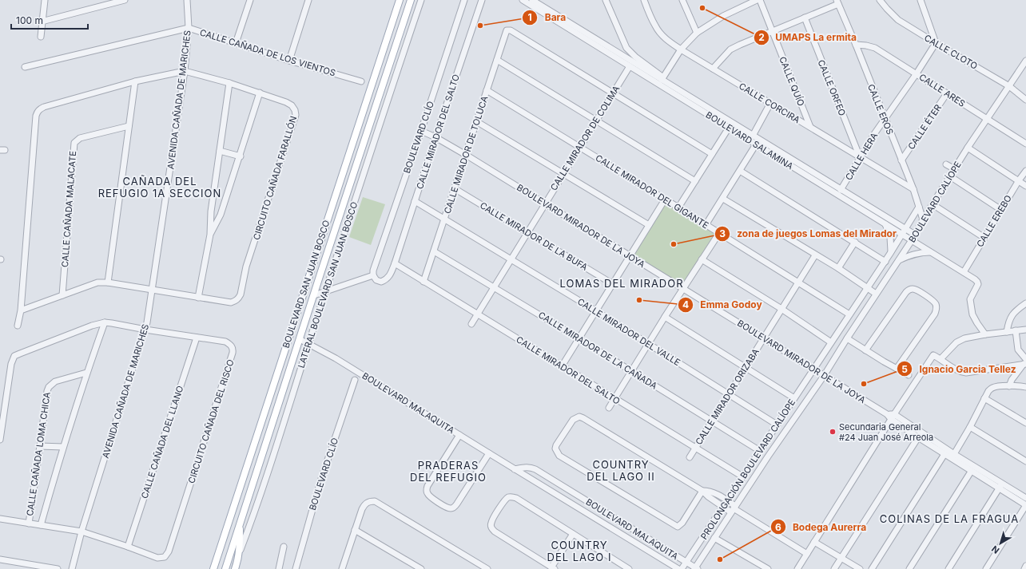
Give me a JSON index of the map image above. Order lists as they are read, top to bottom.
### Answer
{
  "streets": {
    "main road": ["BOULEVARD SAN JUAN BOSCO", "LATERAL BOULEVARD SAN JUAN BOSCO"],
    "street": [
      "CALLE CLOTO",
      "CALLE CAÑADA DE LOS VIENTOS",
      "CALLE QUÍO",
      "CALLE ORFEO",
      "CALLE ARES",
      "AVENIDA CAÑADA DE MARICHES",
      "CALLE CORCIRA",
      "CALLE EROS",
      "CALLE ÉTER",
      "CALLE MIRADOR DEL SALTO",
      "BOULEVARD CLÍO",
      "CALLE MIRADOR DE COLIMA",
      "BOULEVARD SALAMINA",
      "CALLE MIRADOR DE TOLUCA",
      "CALLE HERA",
      "CIRCUITO CAÑADA FARALLÓN",
      "CALLE MIRADOR DEL GIGANTE",
      "BOULEVARD CALÍOPE",
      "CALLE CAÑADA MALACATE",
      "CALLE EREBO",
      "BOULEVARD MIRADOR DE LA JOYA",
      "CALLE MIRADOR DE LA BUFA",
      "CALLE MIRADOR DEL VALLE",
      "CALLE MIRADOR DE LA CAÑADA",
      "CALLE MIRADOR ORIZABA",
      "BOULEVARD MALAQUITA",
      "CIRCUITO CAÑADA DEL RISCO",
      "CALLE CAÑADA DEL LLANO",
      "CALLE CAÑADA LOMA CHICA",
      "PROLONGACIÓN BOULEVARD CALÍOPE"
    ]
  },
  "crossings": [
    ["CALLE CLOTO", "CALLE HERA"],
    ["CALLE CLOTO", "BOULEVARD CALÍOPE"],
    ["CALLE CAÑADA DE LOS VIENTOS", "AVENIDA CAÑADA DE MARICHES"],
    ["CALLE QUÍO", "CALLE CORCIRA"],
    ["CALLE ORFEO", "CALLE CORCIRA"],
    ["CALLE ORFEO", "CALLE HERA"],
    ["CALLE ARES", "CALLE EROS"],
    ["CALLE ARES", "CALLE ÉTER"],
    ["CALLE ARES", "CALLE HERA"],
    ["CALLE ARES", "BOULEVARD CALÍOPE"],
    ["AVENIDA CAÑADA DE MARICHES", "CIRCUITO CAÑADA FARALLÓN"],
    ["AVENIDA CAÑADA DE MARICHES", "CIRCUITO CAÑADA DEL RISCO"],
    ["CALLE CORCIRA", "CALLE EROS"],
    ["CALLE CORCIRA", "CALLE HERA"],
    ["CALLE EROS", "CALLE ÉTER"],
    ["CALLE EROS", "CALLE HERA"],
    ["CALLE EROS", "BOULEVARD CALÍOPE"],
    ["CALLE MIRADOR DEL SALTO", "BOULEVARD CLÍO"],
    ["CALLE MIRADOR DEL SALTO", "CALLE MIRADOR DE COLIMA"],
    ["CALLE MIRADOR DEL SALTO", "CALLE MIRADOR DE TOLUCA"],
    ["CALLE MIRADOR DEL SALTO", "BOULEVARD MIRADOR DE LA JOYA"],
    ["CALLE MIRADOR DEL SALTO", "CALLE MIRADOR DEL VALLE"],
    ["CALLE MIRADOR DEL SALTO", "CALLE MIRADOR ORIZABA"],
    ["CALLE MIRADOR DEL SALTO", "PROLONGACIÓN BOULEVARD CALÍOPE"],
    ["BOULEVARD CLÍO", "BOULEVARD MIRADOR DE LA JOYA"],
    ["CALLE MIRADOR DE COLIMA", "BOULEVARD SALAMINA"],
    ["CALLE MIRADOR DE COLIMA", "CALLE MIRADOR DE TOLUCA"],
    ["CALLE MIRADOR DE COLIMA", "CALLE MIRADOR DEL GIGANTE"],
    ["CALLE MIRADOR DE COLIMA", "BOULEVARD MIRADOR DE LA JOYA"],
    ["CALLE MIRADOR DE COLIMA", "CALLE MIRADOR DE LA BUFA"],
    ["CALLE MIRADOR DE COLIMA", "CALLE MIRADOR DEL VALLE"],
    ["CALLE MIRADOR DE COLIMA", "CALLE MIRADOR DE LA CAÑADA"],
    ["BOULEVARD SALAMINA", "CALLE HERA"],
    ["BOULEVARD SALAMINA", "BOULEVARD CALÍOPE"],
    ["BOULEVARD SALAMINA", "CALLE EREBO"],
    ["CALLE MIRADOR DE TOLUCA", "CALLE MIRADOR DEL GIGANTE"],
    ["CALLE MIRADOR DE TOLUCA", "BOULEVARD MIRADOR DE LA JOYA"],
    ["CALLE MIRADOR DE TOLUCA", "CALLE MIRADOR DE LA BUFA"],
    ["CALLE MIRADOR DE TOLUCA", "CALLE MIRADOR DEL VALLE"],
    ["CALLE MIRADOR DE TOLUCA", "CALLE MIRADOR DE LA CAÑADA"],
    ["CIRCUITO CAÑADA FARALLÓN", "CALLE CAÑADA MALACATE"],
    ["CALLE MIRADOR DEL GIGANTE", "BOULEVARD CALÍOPE"],
    ["CALLE MIRADOR DEL GIGANTE", "CALLE MIRADOR ORIZABA"],
    ["BOULEVARD CALÍOPE", "BOULEVARD MIRADOR DE LA JOYA"],
    ["BOULEVARD CALÍOPE", "PROLONGACIÓN BOULEVARD CALÍOPE"],
    ["BOULEVARD MIRADOR DE LA JOYA", "CALLE MIRADOR ORIZABA"],
    ["BOULEVARD MIRADOR DE LA JOYA", "PROLONGACIÓN BOULEVARD CALÍOPE"],
    ["BOULEVARD SAN JUAN BOSCO", "BOULEVARD MALAQUITA"],
    ["LATERAL BOULEVARD SAN JUAN BOSCO", "BOULEVARD MALAQUITA"],
    ["CALLE MIRADOR DEL VALLE", "CALLE MIRADOR ORIZABA"],
    ["CALLE MIRADOR DEL VALLE", "PROLONGACIÓN BOULEVARD CALÍOPE"],
    ["CALLE MIRADOR DE LA CAÑADA", "CALLE MIRADOR ORIZABA"],
    ["CALLE MIRADOR DE LA CAÑADA", "PROLONGACIÓN BOULEVARD CALÍOPE"],
    ["BOULEVARD MALAQUITA", "PROLONGACIÓN BOULEVARD CALÍOPE"],
    ["CIRCUITO CAÑADA DEL RISCO", "CALLE CAÑADA DEL LLANO"],
    ["CIRCUITO CAÑADA DEL RISCO", "CALLE CAÑADA LOMA CHICA"]
  ],
  "districts": [
    "CAÑADA DEL REFUGIO 1A SECCION",
    "LOMAS DEL MIRADOR",
    "COUNTRY DEL LAGO II",
    "PRADERAS DEL REFUGIO",
    "COLINAS DE LA FRAGUA",
    "COUNTRY DEL LAGO I"
  ],
  "places": [
    "UMAPS La ermita",
    "Bara",
    "zona de juegos Lomas del Mirador",
    "Emma Godoy",
    "Ignacio Garcia Tellez",
    "Secundaria General #24 Juan José Arreola",
    "Bodega Aurerra"
  ],
  "scale_bar": "100 m",
  "north": "bottom left"
}
